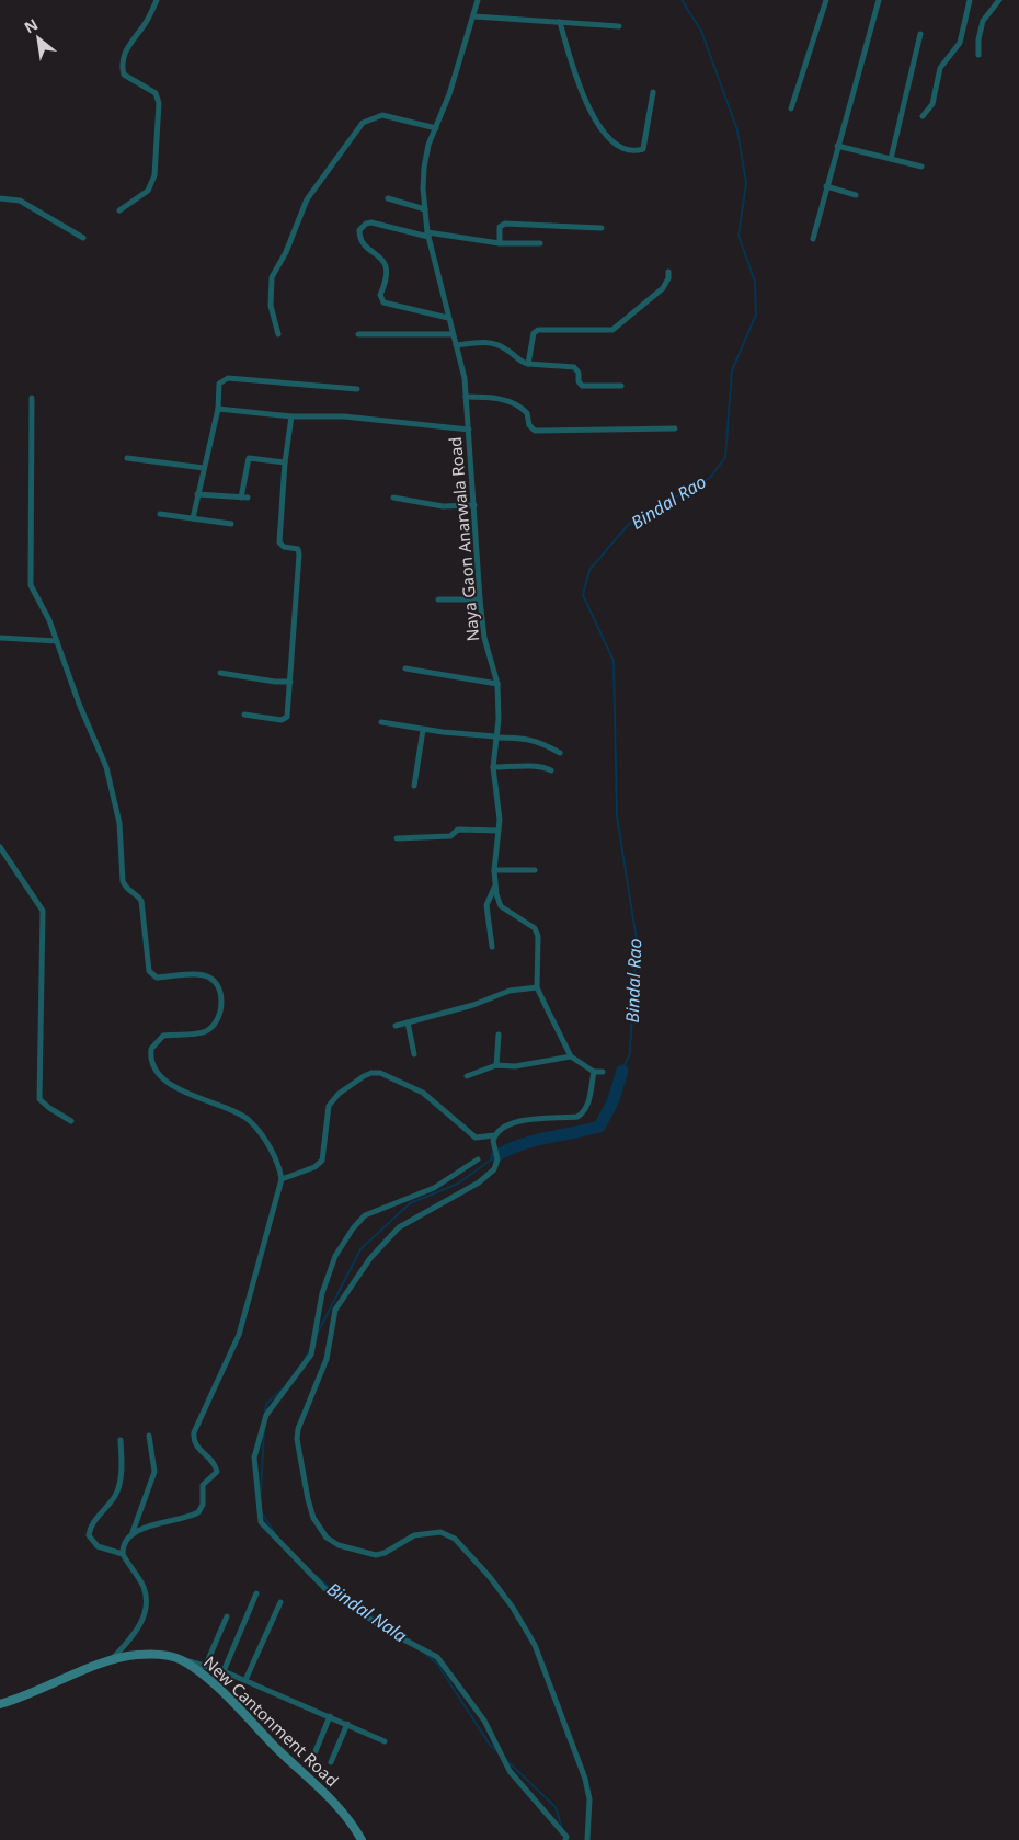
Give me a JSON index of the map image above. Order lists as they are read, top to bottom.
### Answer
{
  "streets": {
    "street": ["Naya Gaon Anarwala Road", "New Cantonment Road"]
  },
  "water": ["Bindal Rao", "Bindal Nala"],
  "north": "top left"
}
